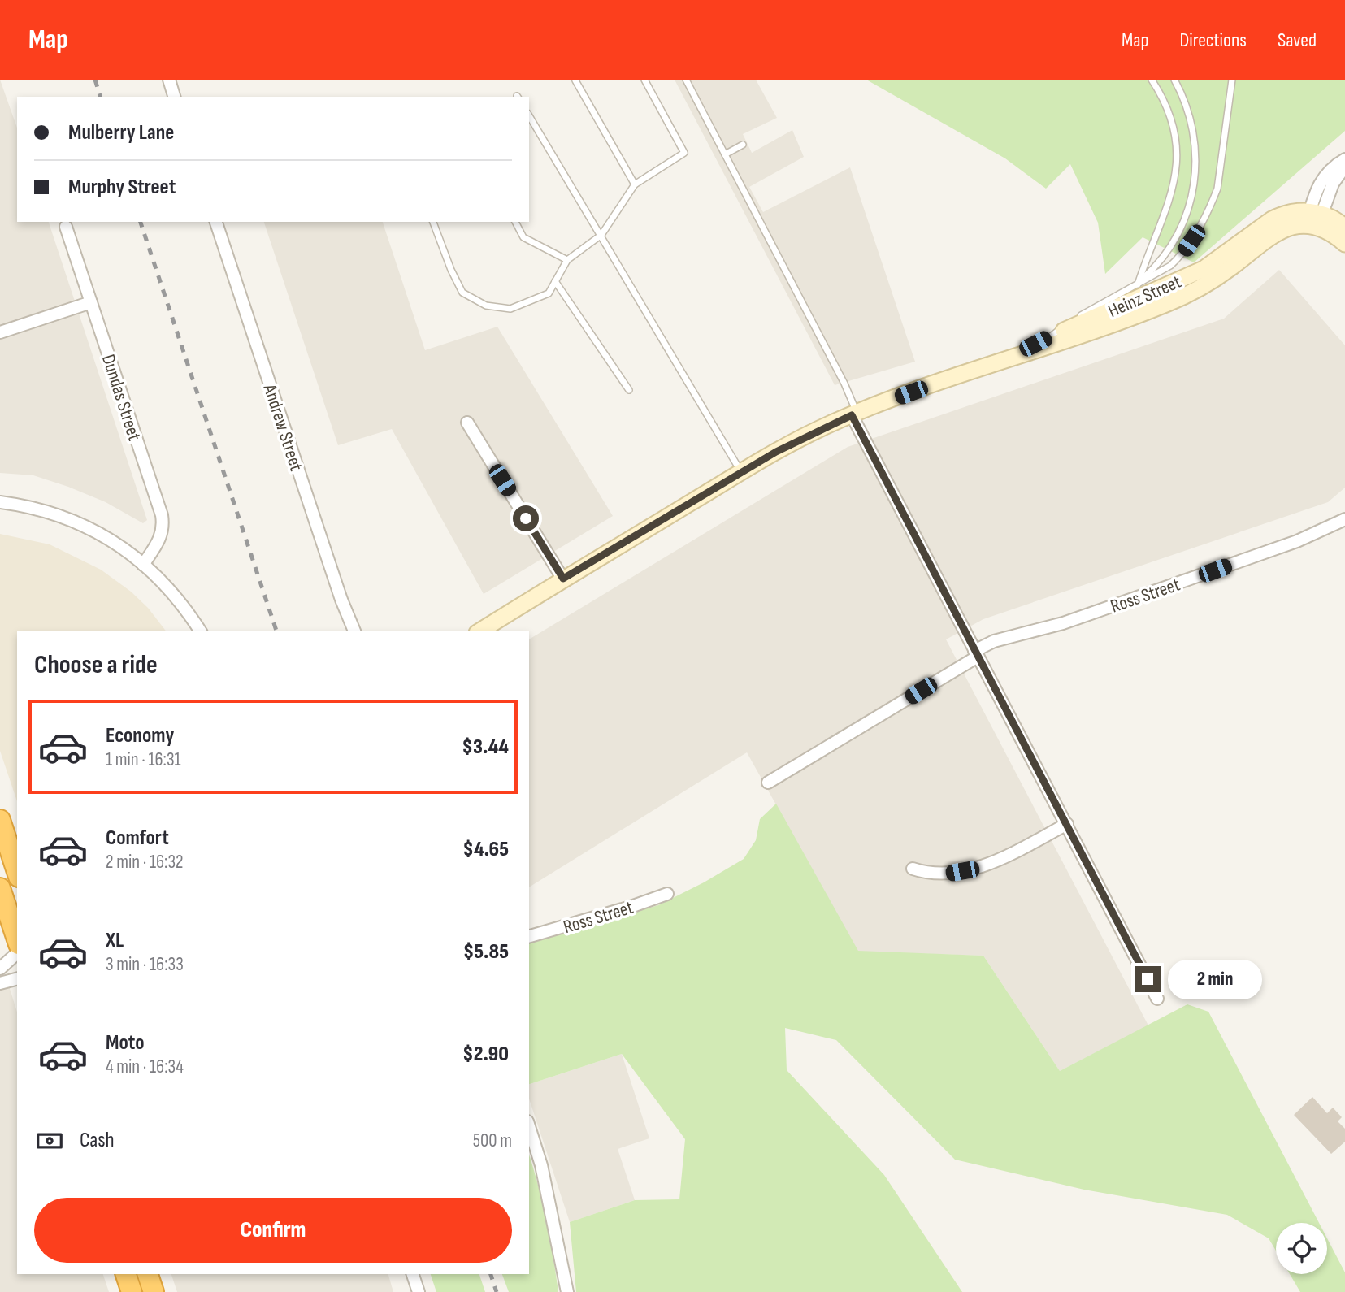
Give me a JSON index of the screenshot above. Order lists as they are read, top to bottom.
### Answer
{
  "streets": {
    "street": [
      "Heinz Street",
      "Dundas Street",
      "Andrew Street",
      "Ross Street"
    ]
  },
  "page": {
    "header": "Map",
    "nav": ["Map", "Directions", "Saved"],
    "banner": ["Mulberry Lane", "Murphy Street"],
    "heading": "Choose a ride",
    "list": [
      {
        "name": "Economy",
        "note": "1 min · 16:31",
        "value": "$3.44"
      },
      {
        "name": "Comfort",
        "note": "2 min · 16:32",
        "value": "$4.65"
      },
      {
        "name": "XL",
        "note": "3 min · 16:33",
        "value": "$5.85"
      },
      {
        "name": "Moto",
        "note": "4 min · 16:34",
        "value": "$2.90"
      }
    ],
    "bubble": "2 min",
    "pay": ["Cash", "500 m"],
    "buttons": "Confirm"
  }
}
